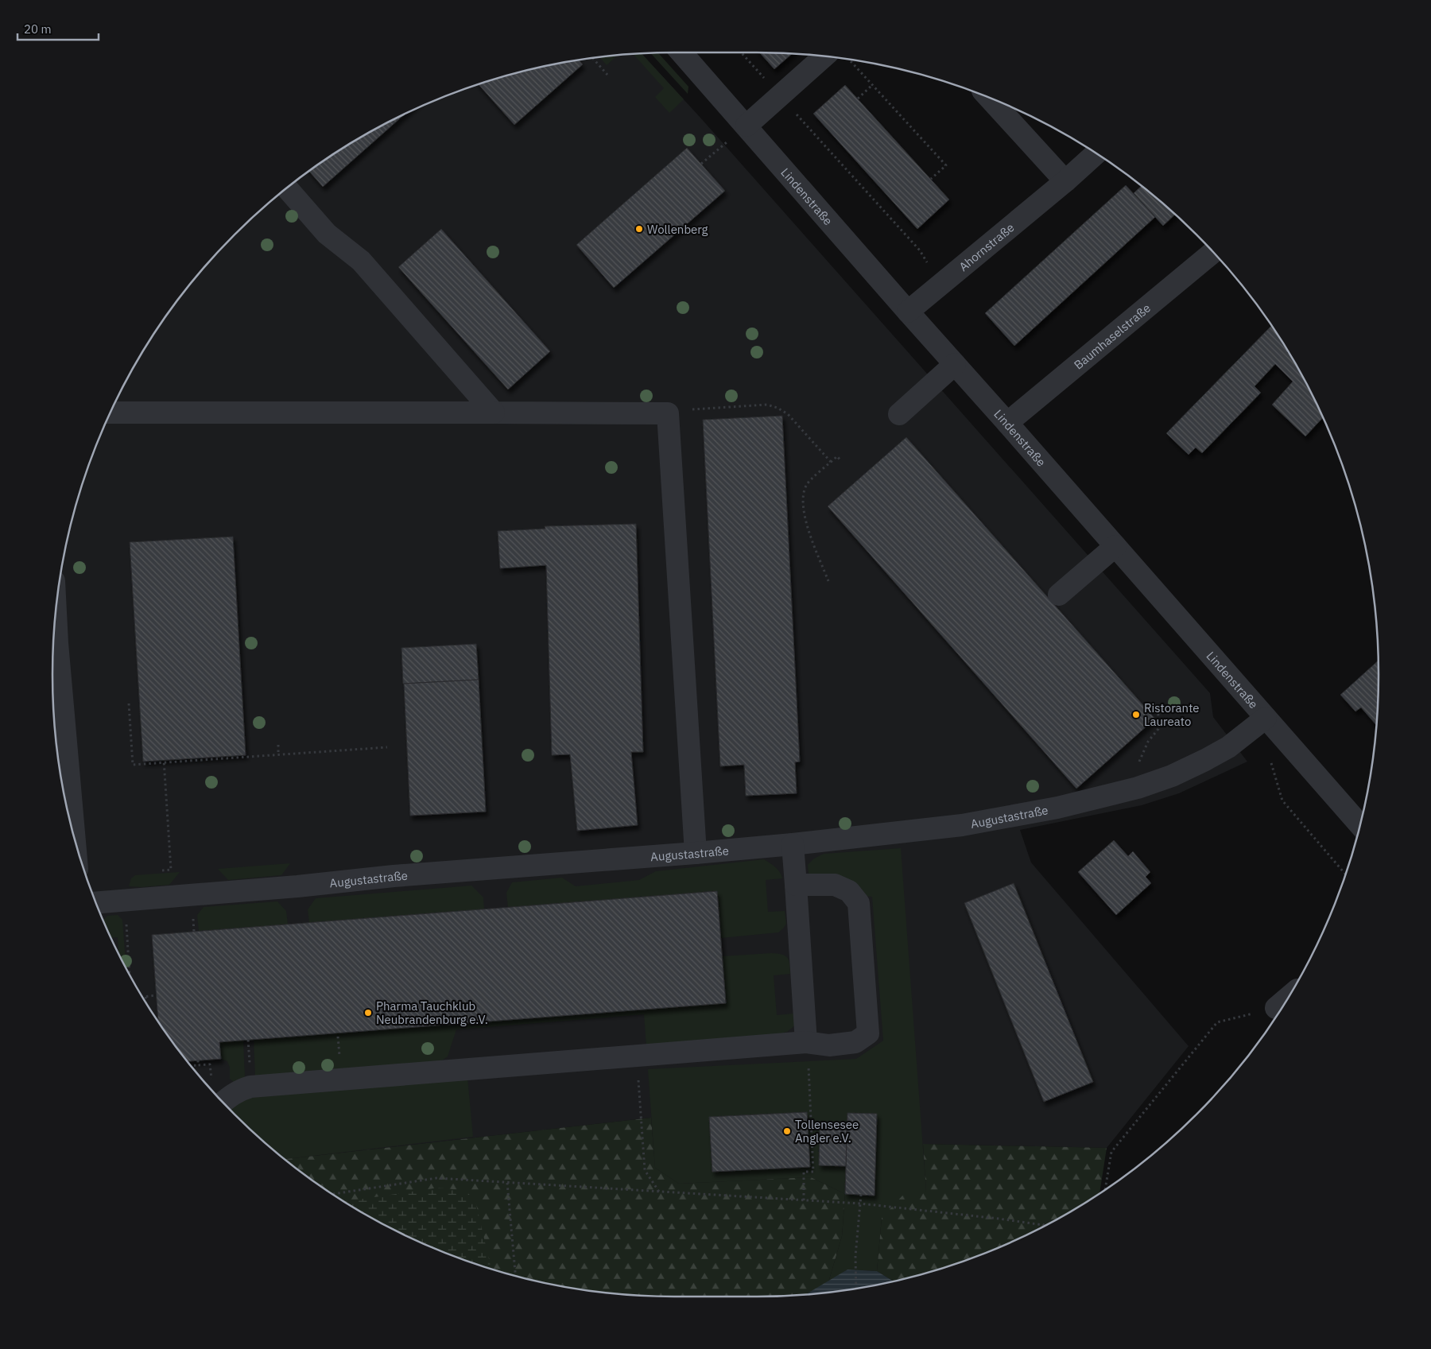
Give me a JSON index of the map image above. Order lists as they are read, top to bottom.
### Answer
{
  "streets": {
    "street": [
      "Lindenstraße",
      "Ahornstraße",
      "Baumhaselstraße",
      "Augustastraße"
    ]
  },
  "crossings": [
    ["Lindenstraße", "Ahornstraße"],
    ["Lindenstraße", "Baumhaselstraße"],
    ["Lindenstraße", "Augustastraße"]
  ],
  "places": [
    "Wollenberg",
    "Ristorante Laureato",
    "Pharma Tauchklub Neubrandenburg e.V.",
    "Tollensesee Angler e.V."
  ],
  "scale_bar": "20 m"
}
